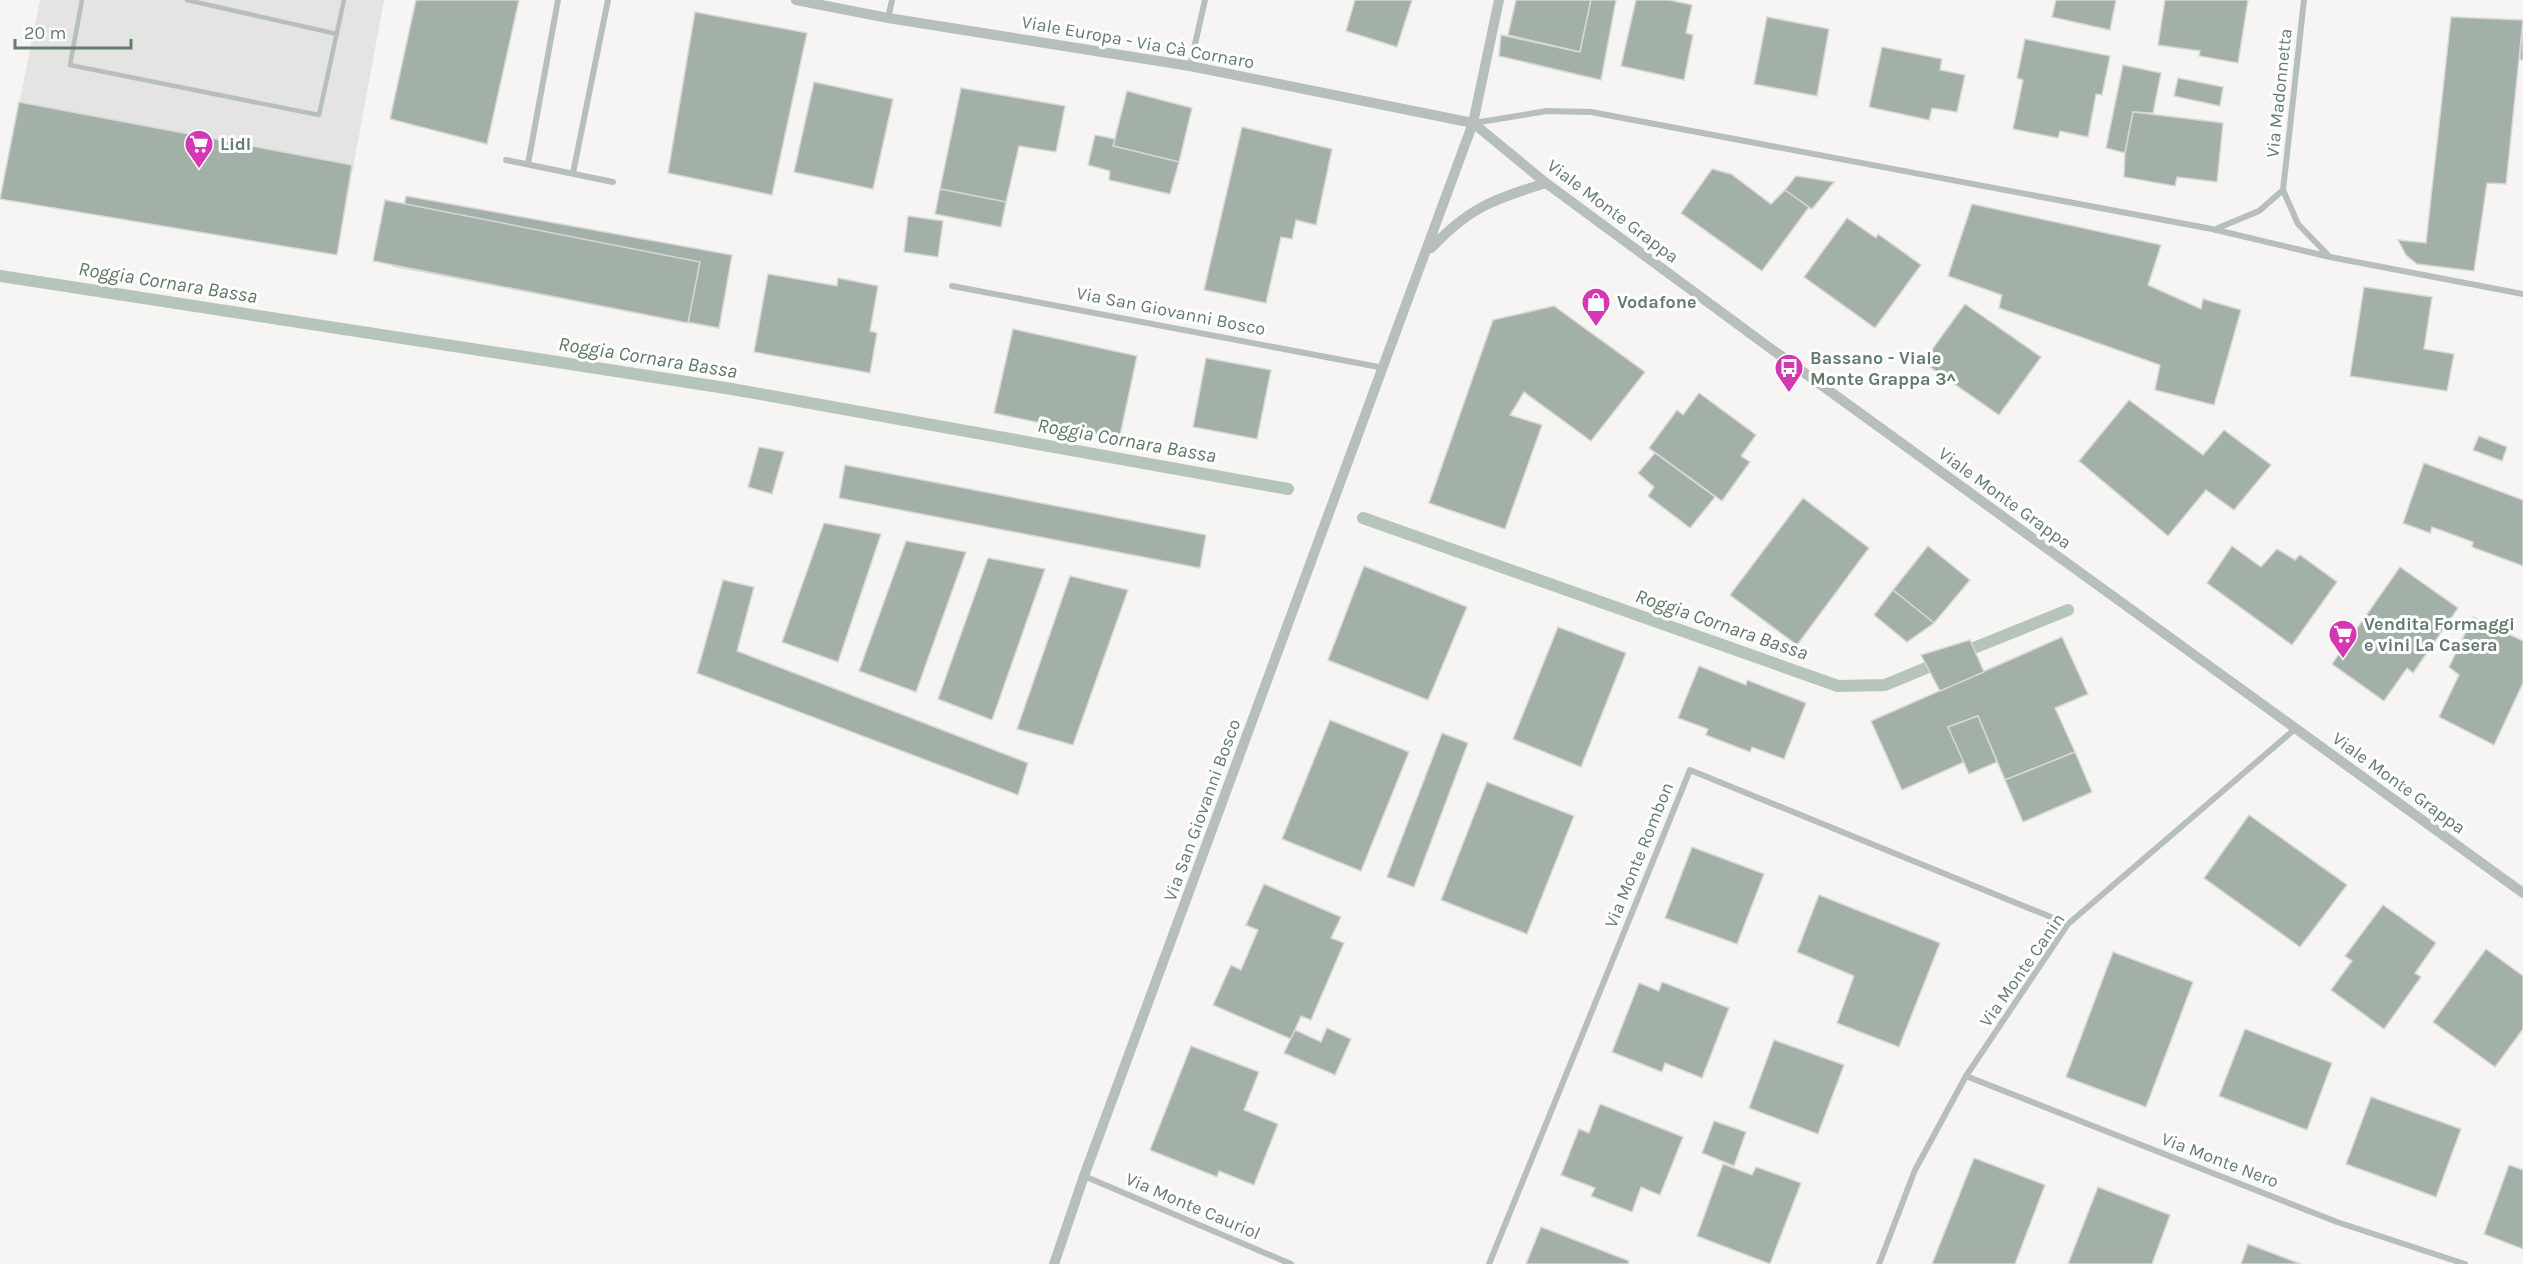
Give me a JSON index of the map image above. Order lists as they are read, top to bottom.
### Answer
{
  "streets": {
    "street": [
      "Viale Europa - Via Cà Cornaro",
      "Via Madonnetta",
      "Viale Monte Grappa",
      "Via San Giovanni Bosco",
      "Via Monte Rombon",
      "Via Monte Canin",
      "Via Monte Nero",
      "Via Monte Cauriol"
    ]
  },
  "crossings": [
    ["Viale Europa - Via Cà Cornaro", "Viale Monte Grappa"],
    ["Viale Europa - Via Cà Cornaro", "Via San Giovanni Bosco"],
    ["Viale Monte Grappa", "Via San Giovanni Bosco"],
    ["Viale Monte Grappa", "Via Monte Canin"],
    ["Via San Giovanni Bosco", "Via Monte Cauriol"],
    ["Via Monte Rombon", "Via Monte Canin"],
    ["Via Monte Canin", "Via Monte Nero"]
  ],
  "water": ["Roggia Cornara Bassa"],
  "places": {
    "supermarket": ["Lidl", "Vendita Formaggi e vini La Casera"],
    "shop": ["Vodafone"],
    "bus stop": ["Bassano - Viale Monte Grappa 3^"]
  },
  "scale_bar": "20 m"
}
